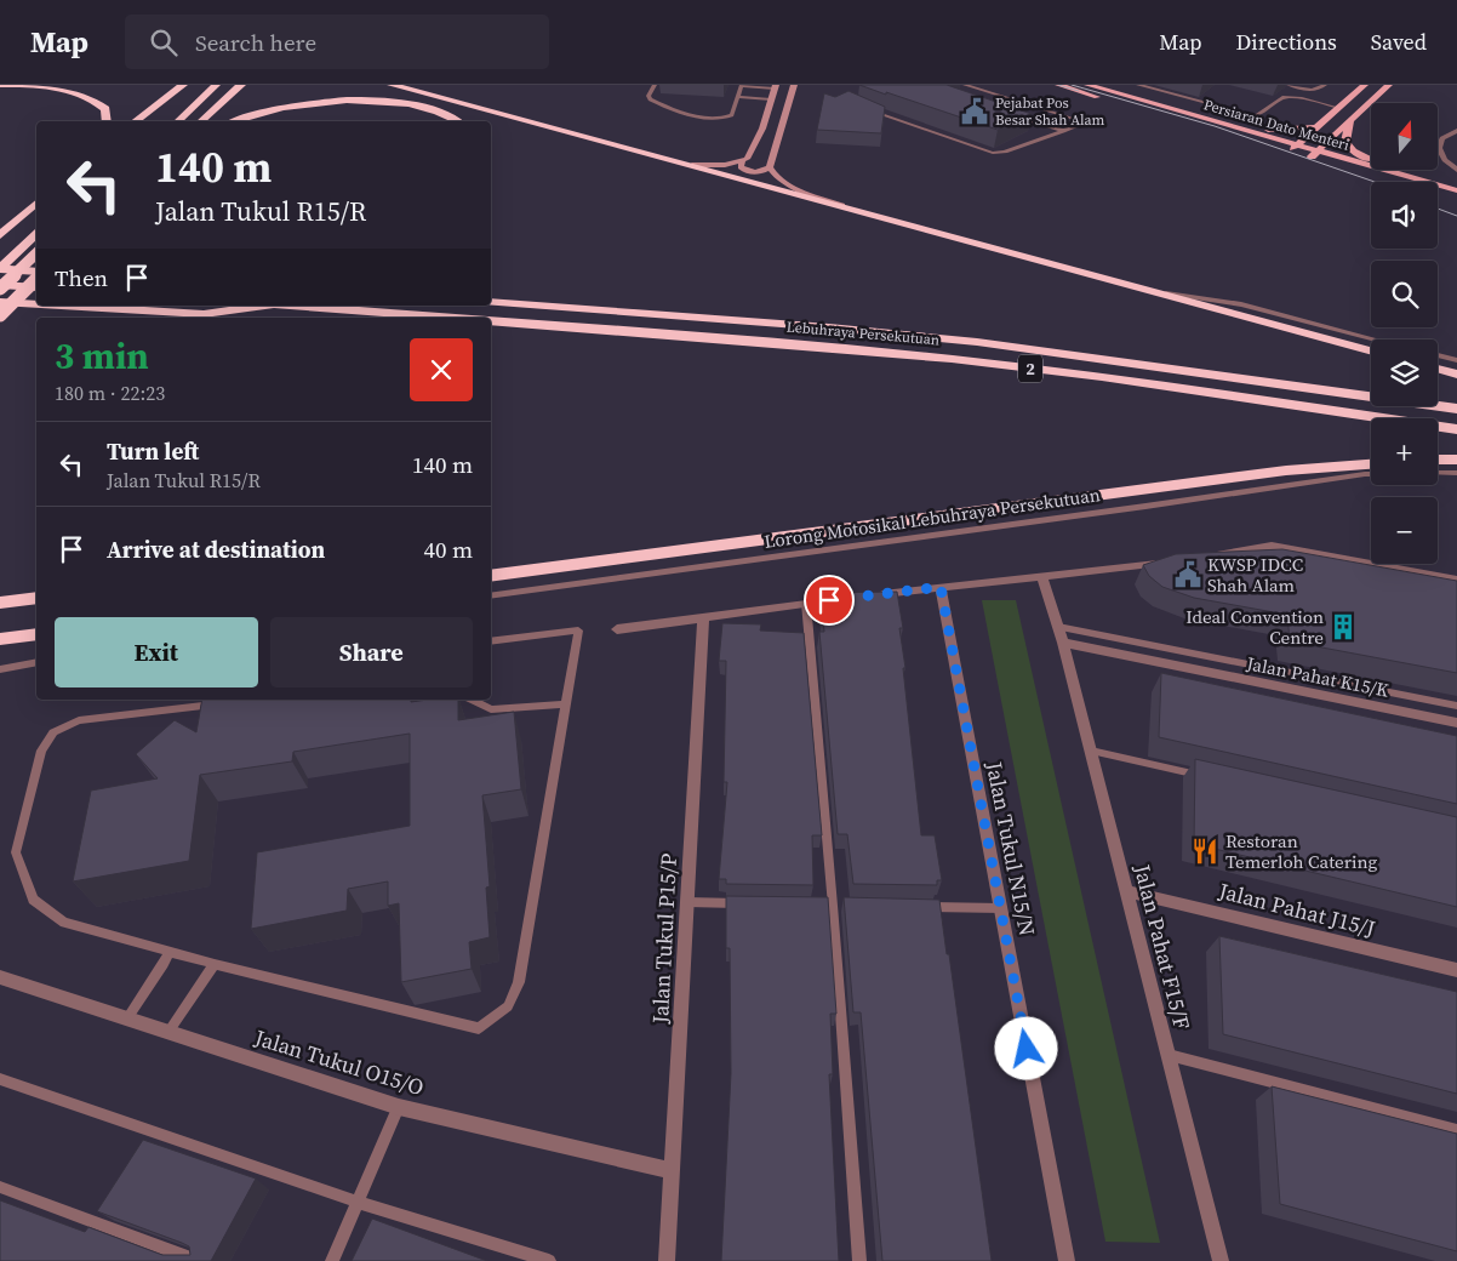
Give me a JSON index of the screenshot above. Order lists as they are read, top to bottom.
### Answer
{
  "streets": {
    "highway": ["Lebuhraya Persekutuan", "2"],
    "main road": ["Persiaran Dato Menteri"],
    "street": [
      "Jalan Pahat K15/K",
      "Jalan Tukul N15/N",
      "Jalan Pahat J15/J",
      "Jalan Tukul P15/P",
      "Jalan Pahat F15/F",
      "Jalan Tukul O15/O"
    ],
    "lane": ["Lorong Motosikal Lebuhraya Persekutuan"]
  },
  "crossings": [
    ["Jalan Pahat K15/K", "Jalan Pahat F15/F"],
    ["Jalan Pahat J15/J", "Jalan Pahat F15/F"],
    ["Jalan Tukul P15/P", "Jalan Tukul O15/O"]
  ],
  "places": {
    "public building": ["Pejabat Pos Besar Shah Alam", "KWSP IDCC Shah Alam"],
    "building": ["Ideal Convention Centre"],
    "restaurant": ["Restoran Temerloh Catering"]
  },
  "north": "top",
  "page": {
    "header": "Map",
    "search": "Search here",
    "nav": ["Map", "Directions", "Saved"],
    "map_buttons": ["+", "−"],
    "turn": ["140 m", "Jalan Tukul R15/R"],
    "then": "Then",
    "heading": ["3 min", "180 m · 22:23"],
    "list": [
      {
        "name": "Turn left",
        "note": "Jalan Tukul R15/R",
        "value": "140 m"
      },
      {
        "name": "Arrive at destination",
        "value": "40 m"
      }
    ],
    "buttons": ["Exit", "Share"]
  }
}
